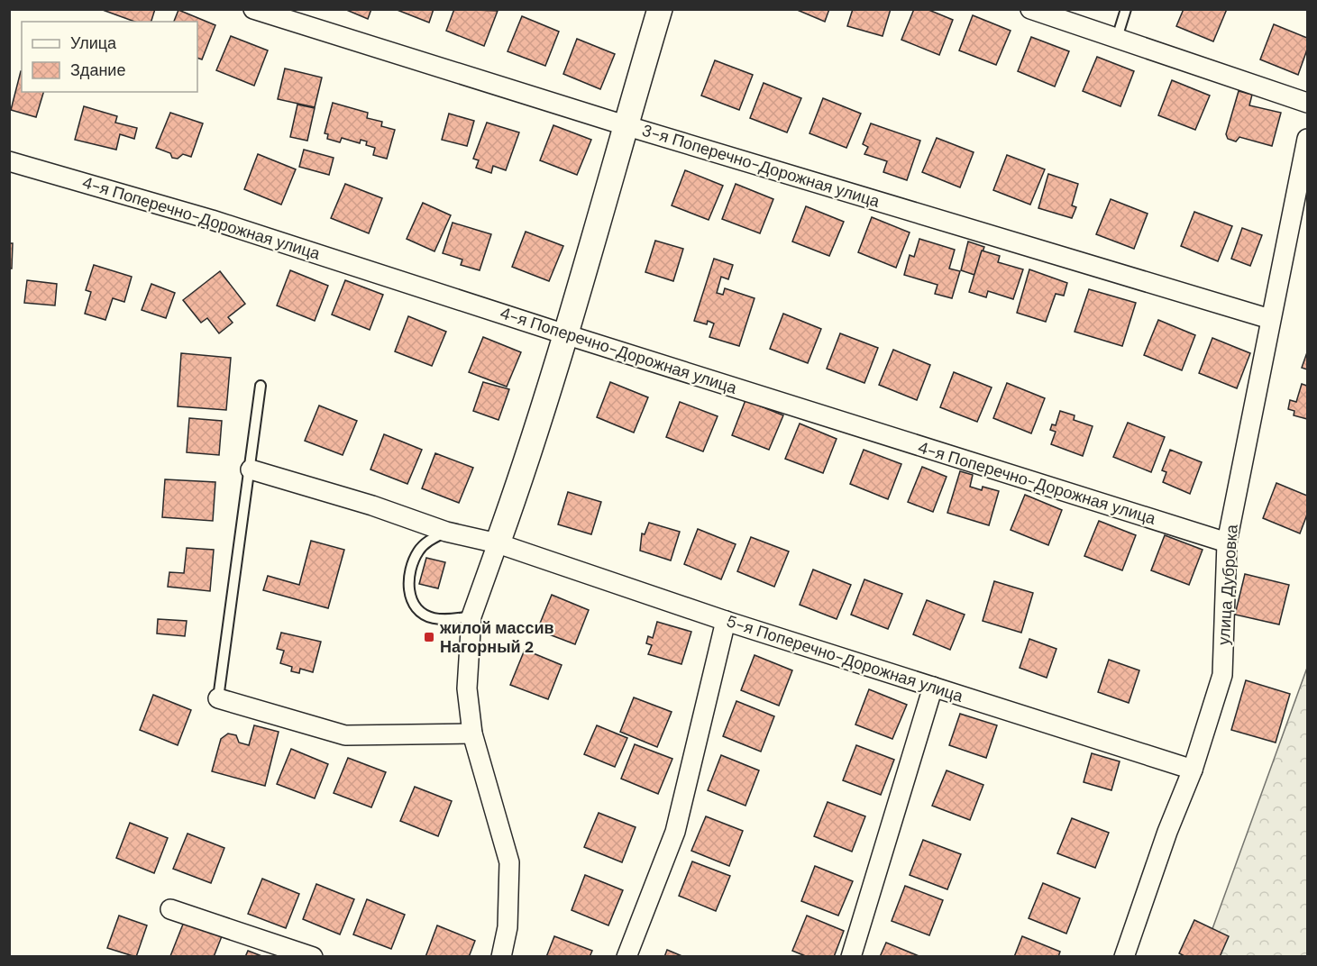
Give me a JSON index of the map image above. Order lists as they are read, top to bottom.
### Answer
{
  "streets": {
    "street": [
      "3-я Поперечно-Дорожная улица",
      "4-я Поперечно-Дорожная улица",
      "улица Дубровка",
      "5-я Поперечно-Дорожная улица"
    ]
  },
  "crossings": [
    ["3-я Поперечно-Дорожная улица", "улица Дубровка"],
    ["4-я Поперечно-Дорожная улица", "улица Дубровка"],
    ["улица Дубровка", "5-я Поперечно-Дорожная улица"]
  ],
  "places": {
    "transit": ["жилой массив Нагорный 2"]
  },
  "legend": ["Улица", "Здание"]
}
